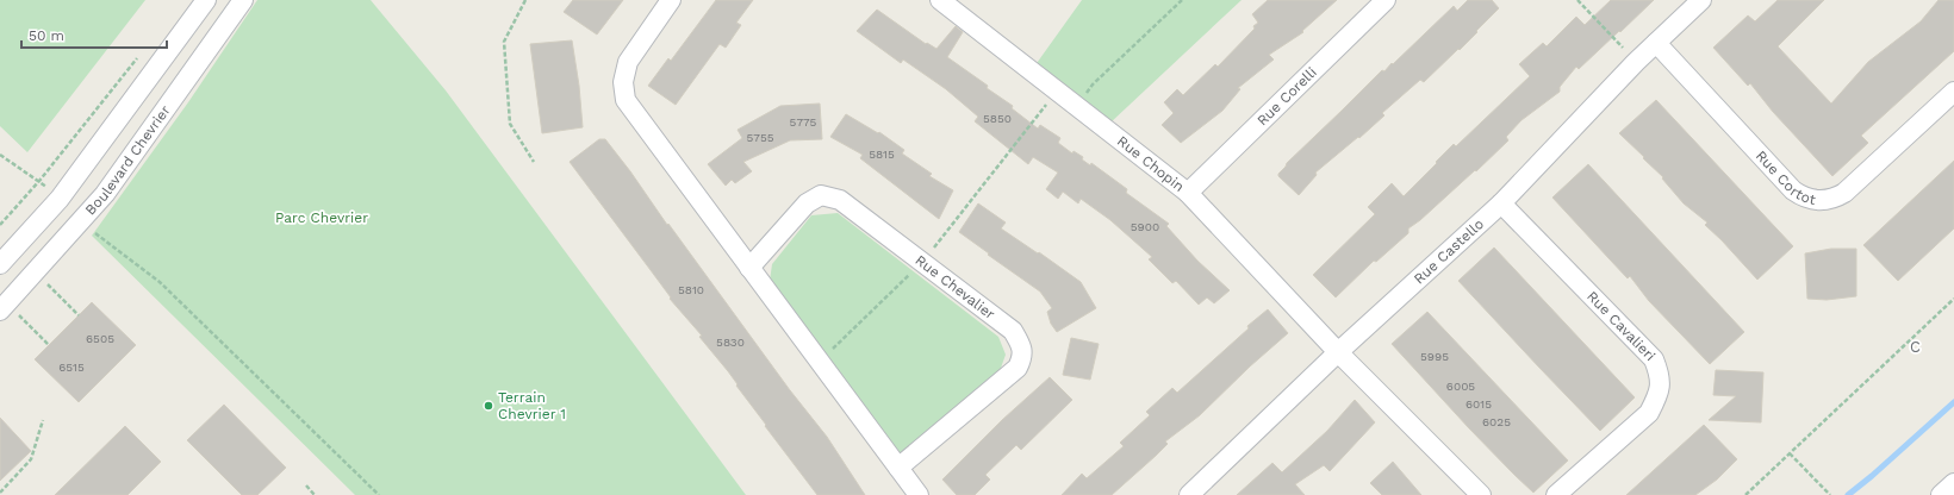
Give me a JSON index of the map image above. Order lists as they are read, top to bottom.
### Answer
{
  "streets": {
    "street": [
      "Rue Corelli",
      "Boulevard Chevrier",
      "Rue Chopin",
      "Rue Cortot",
      "Rue Castello",
      "Rue Chevalier",
      "Rue Cavalieri"
    ]
  },
  "crossings": [
    ["Rue Corelli", "Rue Chopin"],
    ["Rue Chopin", "Rue Castello"],
    ["Rue Cortot", "Rue Castello"],
    ["Rue Castello", "Rue Cavalieri"]
  ],
  "districts": ["C"],
  "parks": ["Parc Chevrier"],
  "places": ["Terrain Chevrier 1"],
  "house_numbers": [
    "5850",
    "5775",
    "5755",
    "5815",
    "5900",
    "5810",
    "6505",
    "5830",
    "5995",
    "6515",
    "6005",
    "6015",
    "6025"
  ],
  "scale_bar": "50 m"
}
